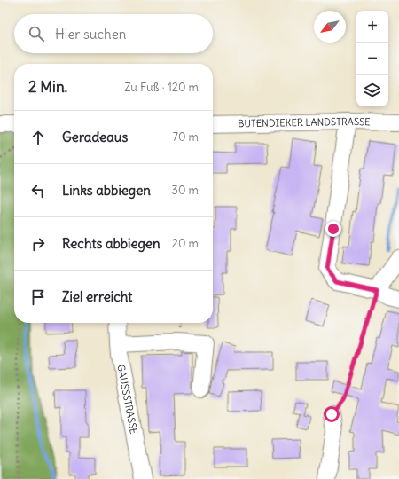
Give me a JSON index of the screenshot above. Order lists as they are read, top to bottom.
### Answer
{
  "streets": {
    "street": ["BUTENDIEKER LANDSTRASSE", "GAUSSSTRASSE"]
  },
  "north": "bottom left",
  "page": {
    "map_buttons": ["+", "−"],
    "search": "Hier suchen",
    "heading": ["2 Min.", "Zu Fuß · 120 m"],
    "list": [
      ["Geradeaus", "70 m"],
      ["Links abbiegen", "30 m"],
      ["Rechts abbiegen", "20 m"],
      "Ziel erreicht"
    ]
  }
}
